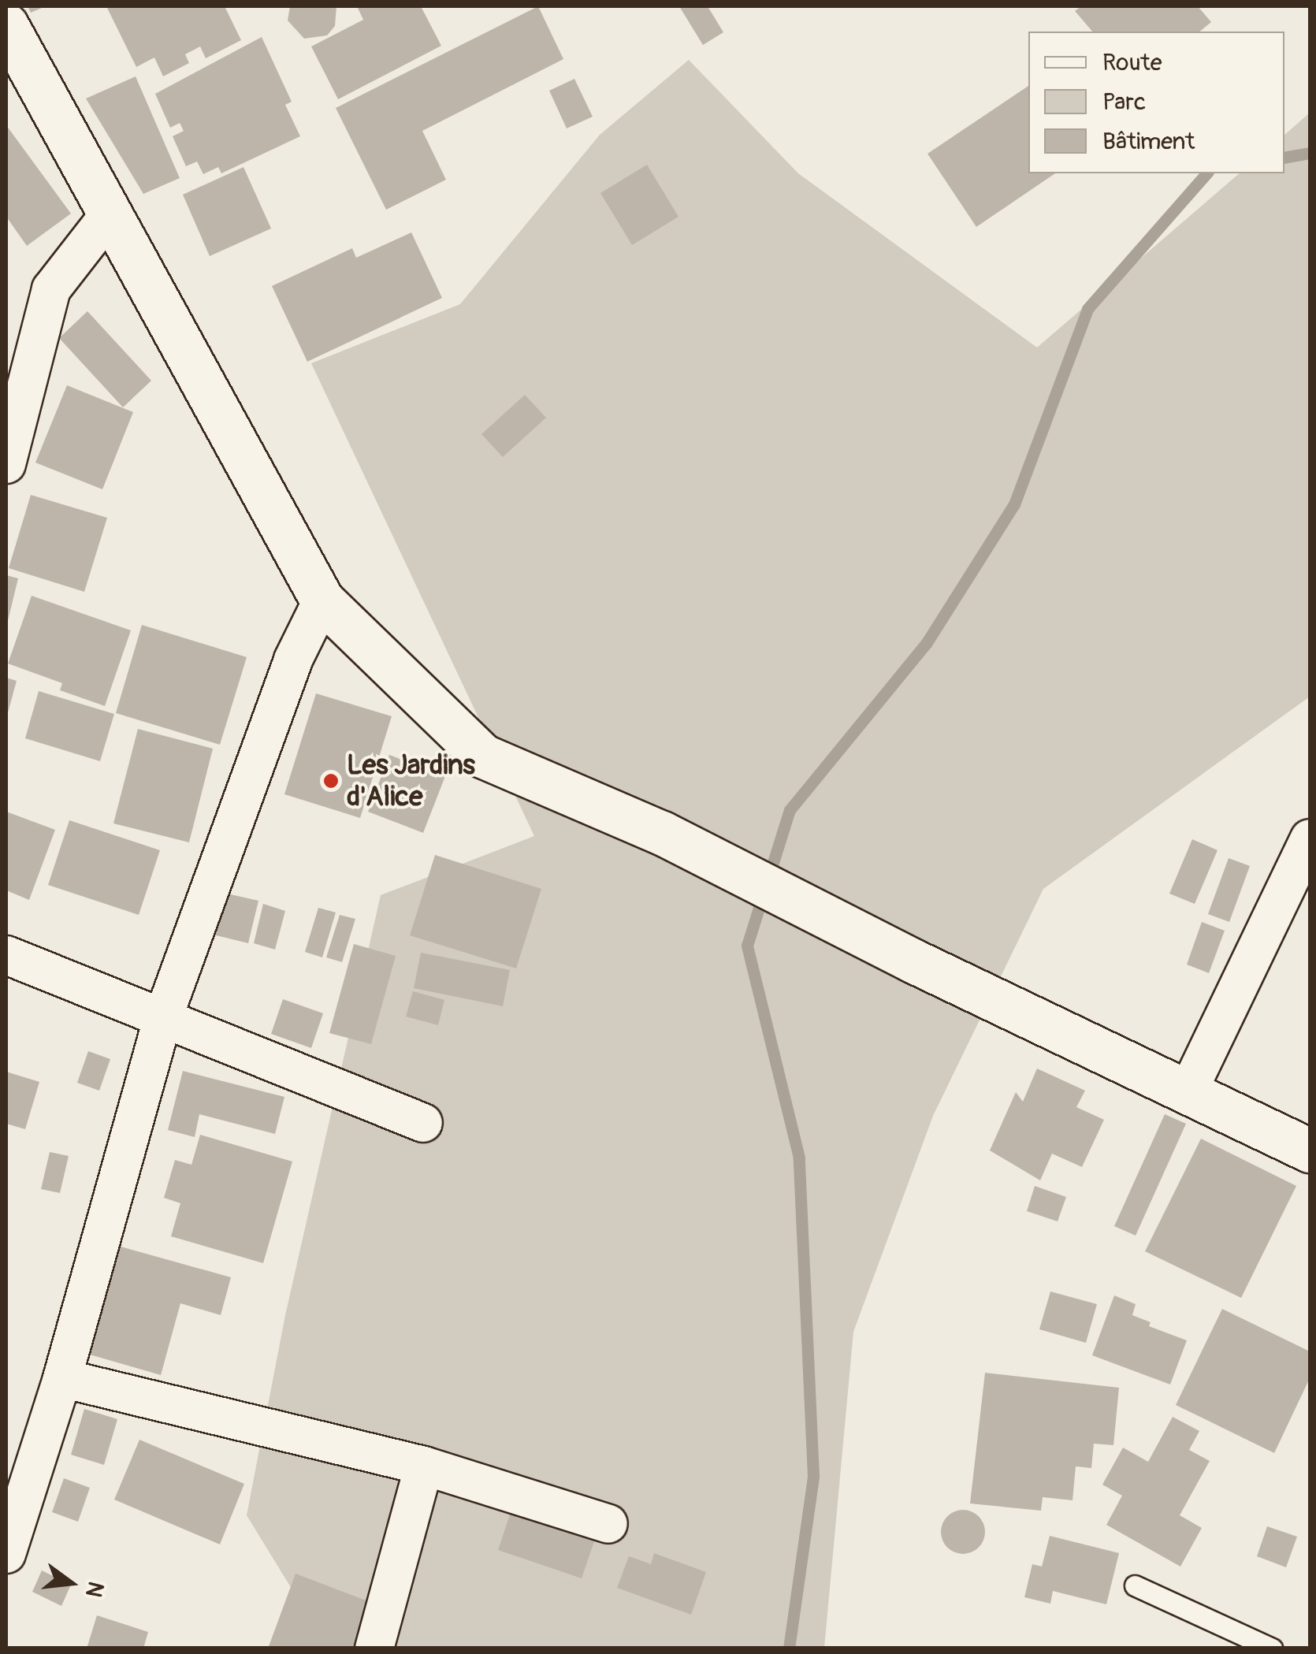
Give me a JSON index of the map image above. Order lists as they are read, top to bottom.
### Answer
{
  "places": ["Les Jardins d'Alice"],
  "legend": ["Route", "Parc", "Bâtiment"],
  "north": "right"
}
